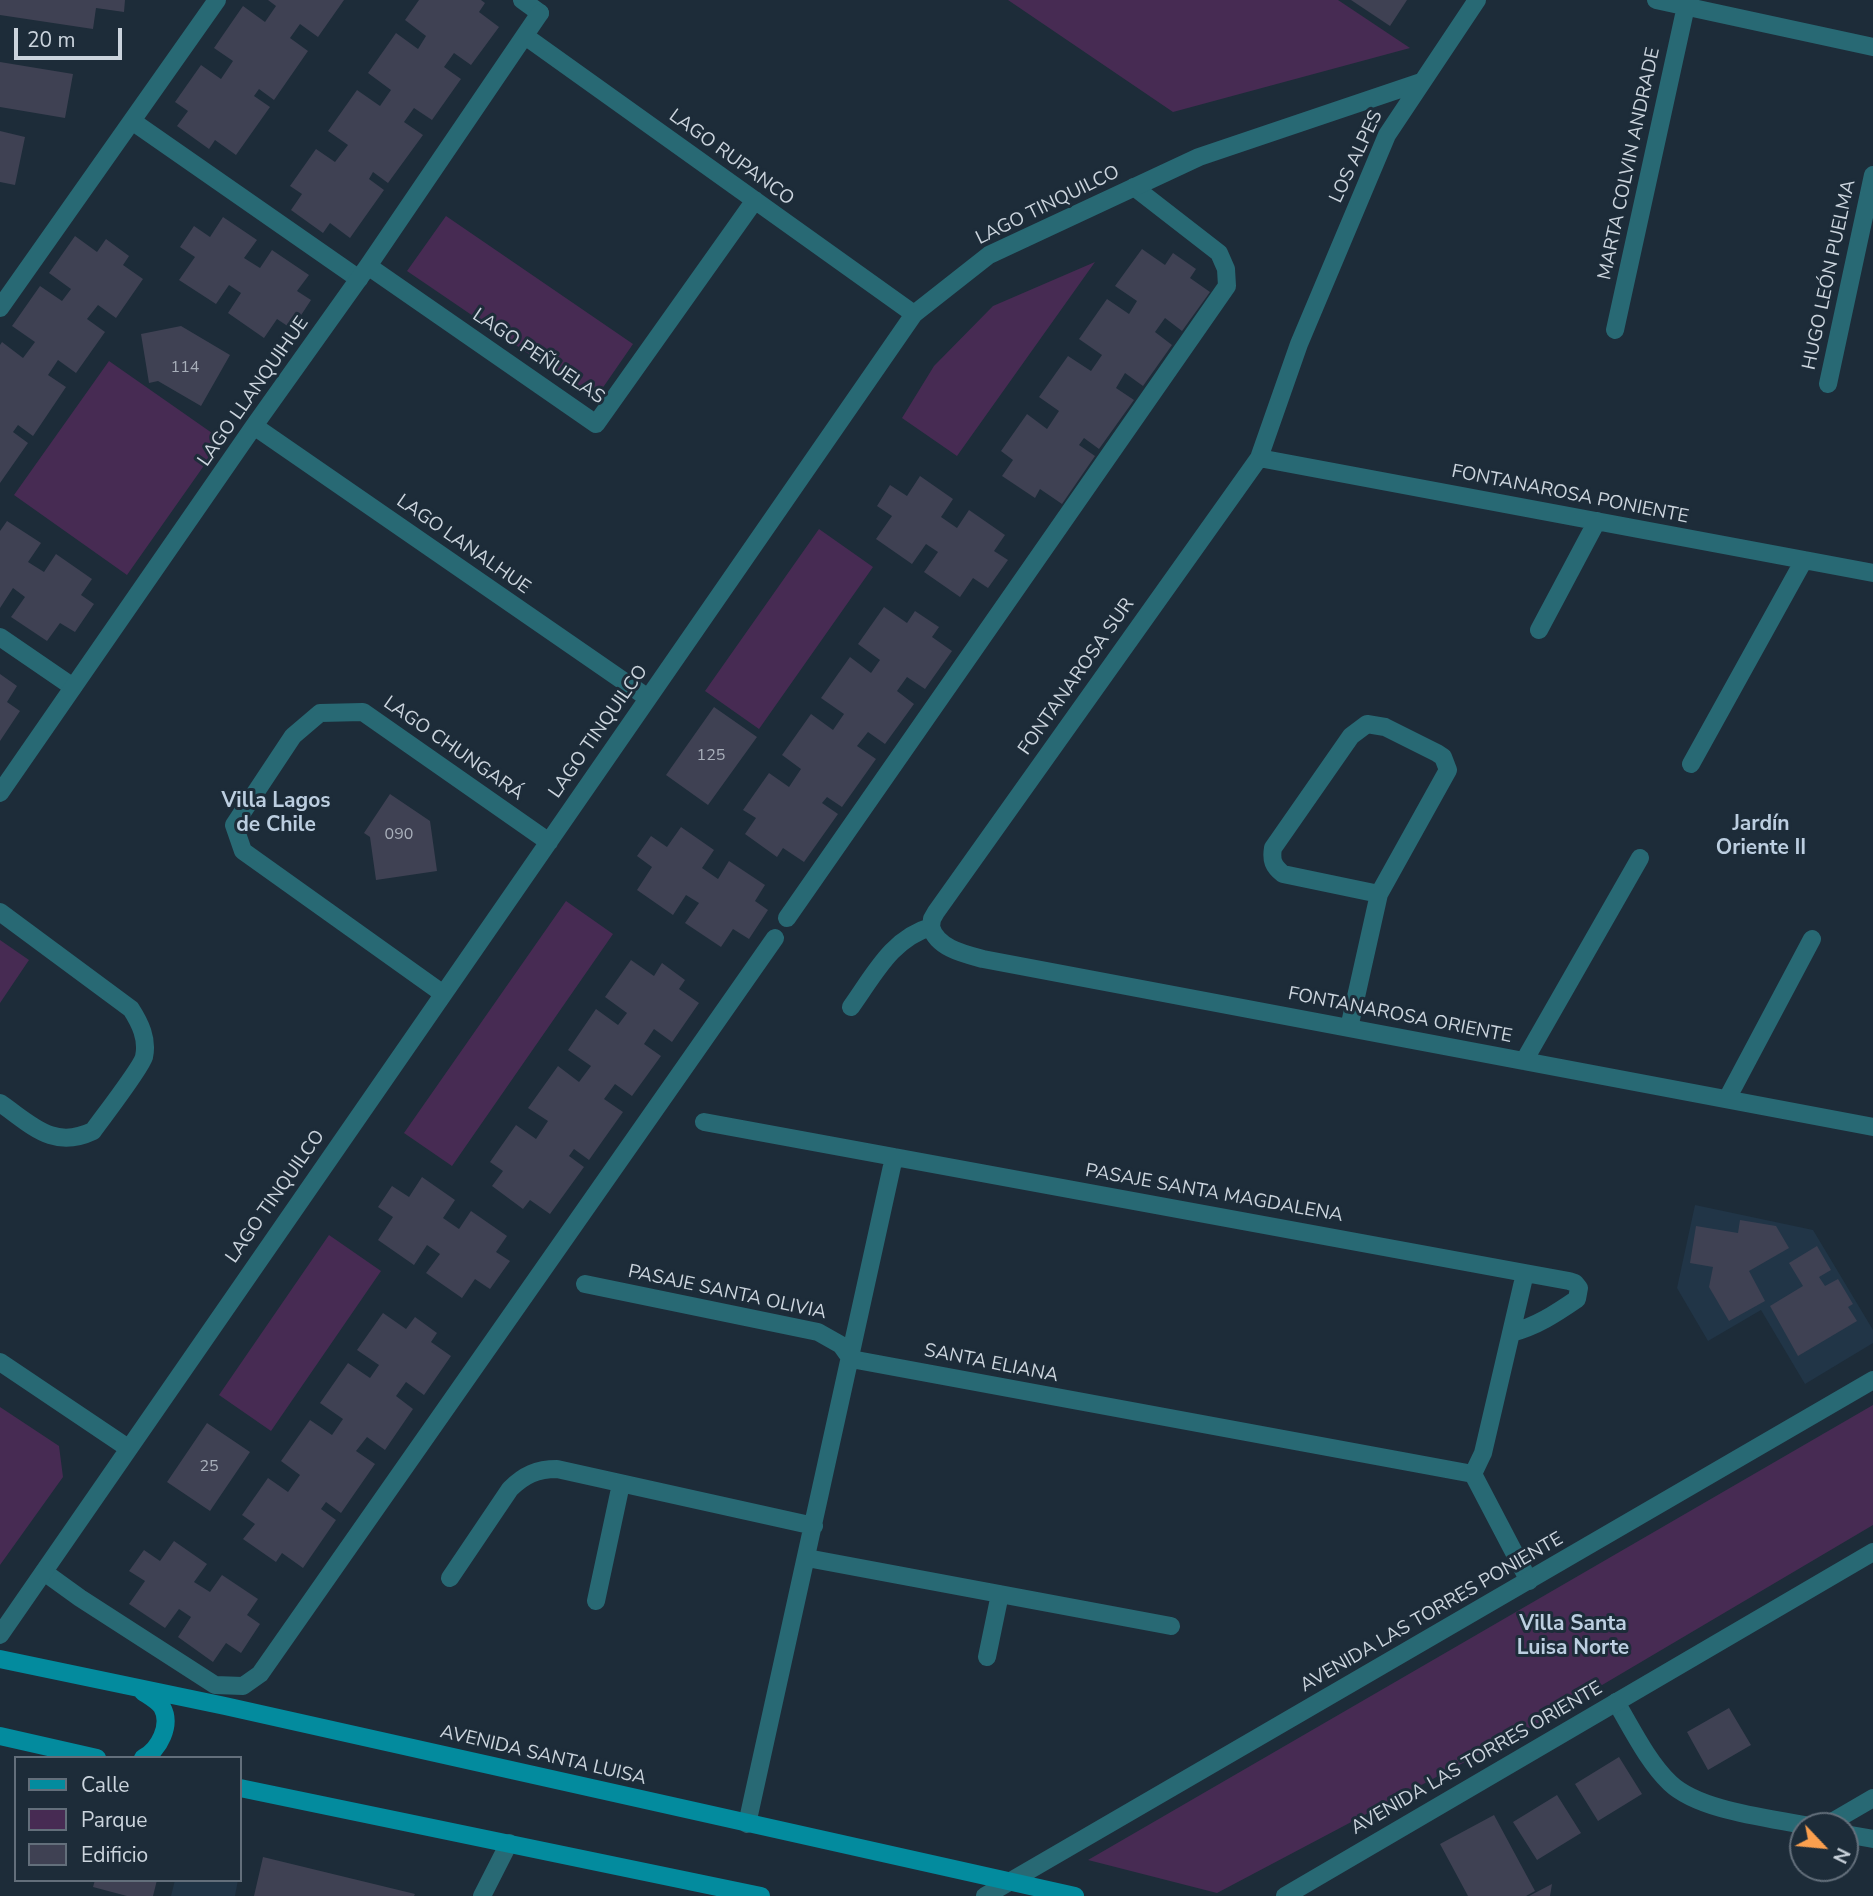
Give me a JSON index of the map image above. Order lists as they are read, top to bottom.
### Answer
{
  "streets": {
    "main road": ["AVENIDA SANTA LUISA"],
    "street": [
      "LOS ALPES",
      "LAGO RUPANCO",
      "MARTA COLVIN ANDRADE",
      "LAGO TINQUILCO",
      "HUGO LEÓN PUELMA",
      "LAGO PEÑUELAS",
      "LAGO LLANQUIHUE",
      "FONTANAROSA PONIENTE",
      "LAGO LANALHUE",
      "FONTANAROSA SUR",
      "LAGO CHUNGARÁ",
      "FONTANAROSA ORIENTE",
      "PASAJE SANTA MAGDALENA",
      "PASAJE SANTA OLIVIA",
      "SANTA ELIANA",
      "AVENIDA LAS TORRES PONIENTE",
      "AVENIDA LAS TORRES ORIENTE"
    ]
  },
  "crossings": [
    ["LOS ALPES", "LAGO TINQUILCO"],
    ["LOS ALPES", "FONTANAROSA SUR"],
    ["LAGO RUPANCO", "LAGO TINQUILCO"],
    ["LAGO RUPANCO", "LAGO PEÑUELAS"],
    ["LAGO RUPANCO", "LAGO LLANQUIHUE"],
    ["LAGO TINQUILCO", "LAGO LANALHUE"],
    ["LAGO TINQUILCO", "LAGO CHUNGARÁ"],
    ["LAGO PEÑUELAS", "LAGO LLANQUIHUE"],
    ["LAGO LLANQUIHUE", "LAGO LANALHUE"],
    ["FONTANAROSA PONIENTE", "FONTANAROSA SUR"],
    ["FONTANAROSA SUR", "FONTANAROSA ORIENTE"],
    ["PASAJE SANTA OLIVIA", "SANTA ELIANA"],
    ["AVENIDA LAS TORRES PONIENTE", "AVENIDA SANTA LUISA"]
  ],
  "districts": ["Villa Lagos de Chile", "Jardín Oriente II", "Villa Santa Luisa Norte"],
  "house_numbers": [
    "114",
    "125",
    "090",
    "25"
  ],
  "legend": ["Calle", "Parque", "Edificio"],
  "scale_bar": "20 m",
  "north": "bottom right"
}
